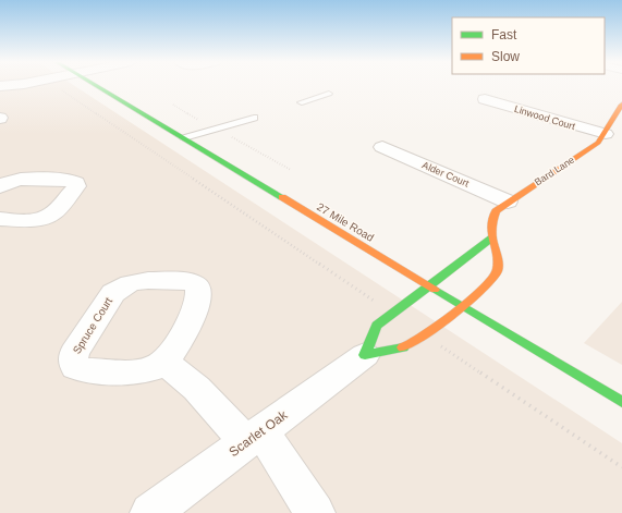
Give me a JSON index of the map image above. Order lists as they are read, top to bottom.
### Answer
{
  "streets": {
    "street": [
      "Linwood Court",
      "Bard Lane",
      "Alder Court",
      "27 Mile Road",
      "Scarlet Oak"
    ]
  },
  "crossings": [
    ["Linwood Court", "Bard Lane"],
    ["Bard Lane", "Alder Court"],
    ["Bard Lane", "27 Mile Road"],
    ["Bard Lane", "Scarlet Oak"],
    ["27 Mile Road", "Scarlet Oak"]
  ],
  "legend": ["Fast", "Slow"]
}
